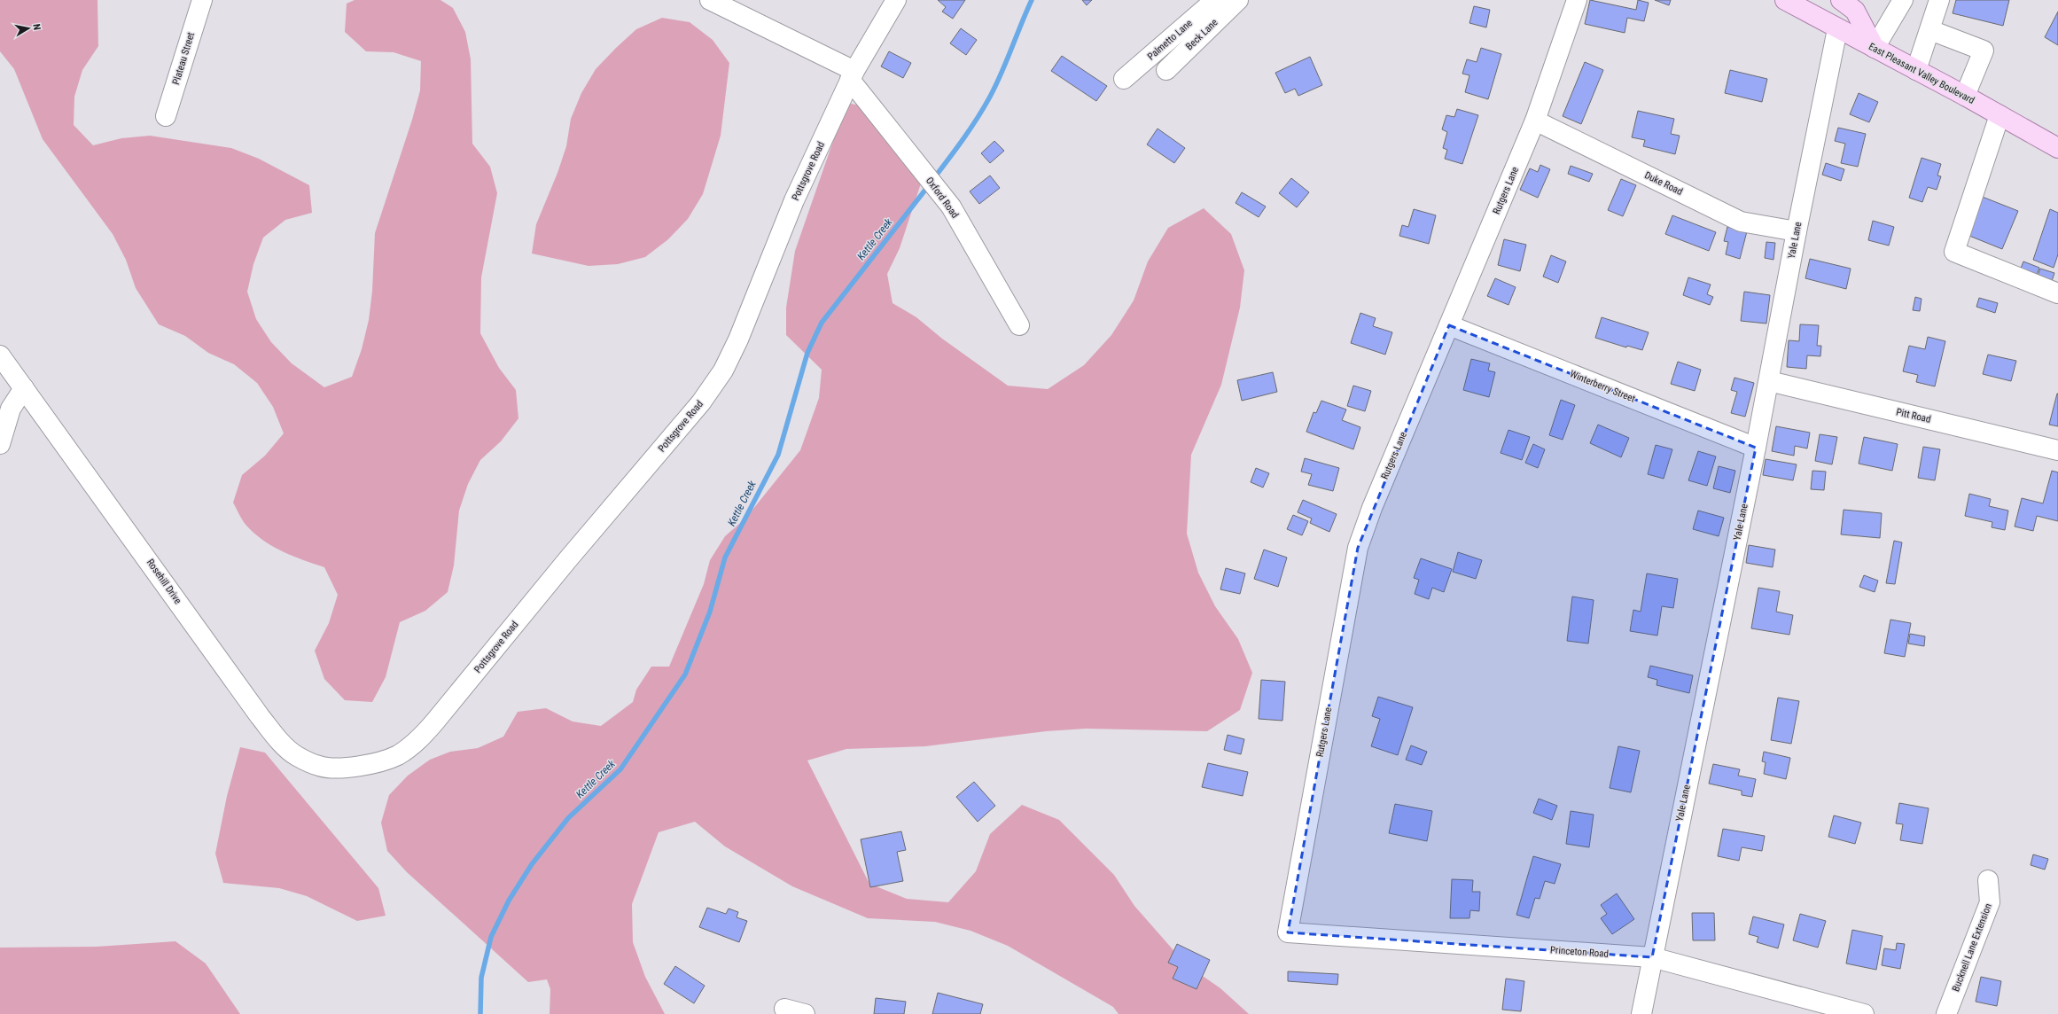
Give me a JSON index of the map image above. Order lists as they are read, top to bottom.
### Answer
{
  "streets": {
    "main road": ["East Pleasant Valley Boulevard"],
    "street": [
      "Beck Lane",
      "Palmetto Lane",
      "Plateau Street",
      "Pottsgrove Road",
      "Duke Road",
      "Rutgers Lane",
      "Oxford Road",
      "Yale Lane",
      "Winterberry Street",
      "Pitt Road",
      "Rosehill Drive",
      "Bucknell Lane Extension",
      "Princeton Road"
    ]
  },
  "crossings": [
    ["East Pleasant Valley Boulevard", "Yale Lane"],
    ["Pottsgrove Road", "Oxford Road"],
    ["Pottsgrove Road", "Rosehill Drive"],
    ["Duke Road", "Rutgers Lane"],
    ["Duke Road", "Yale Lane"],
    ["Rutgers Lane", "Winterberry Street"],
    ["Rutgers Lane", "Princeton Road"],
    ["Yale Lane", "Winterberry Street"],
    ["Yale Lane", "Pitt Road"],
    ["Yale Lane", "Princeton Road"]
  ],
  "water": ["Kettle Creek"],
  "north": "right"
}
